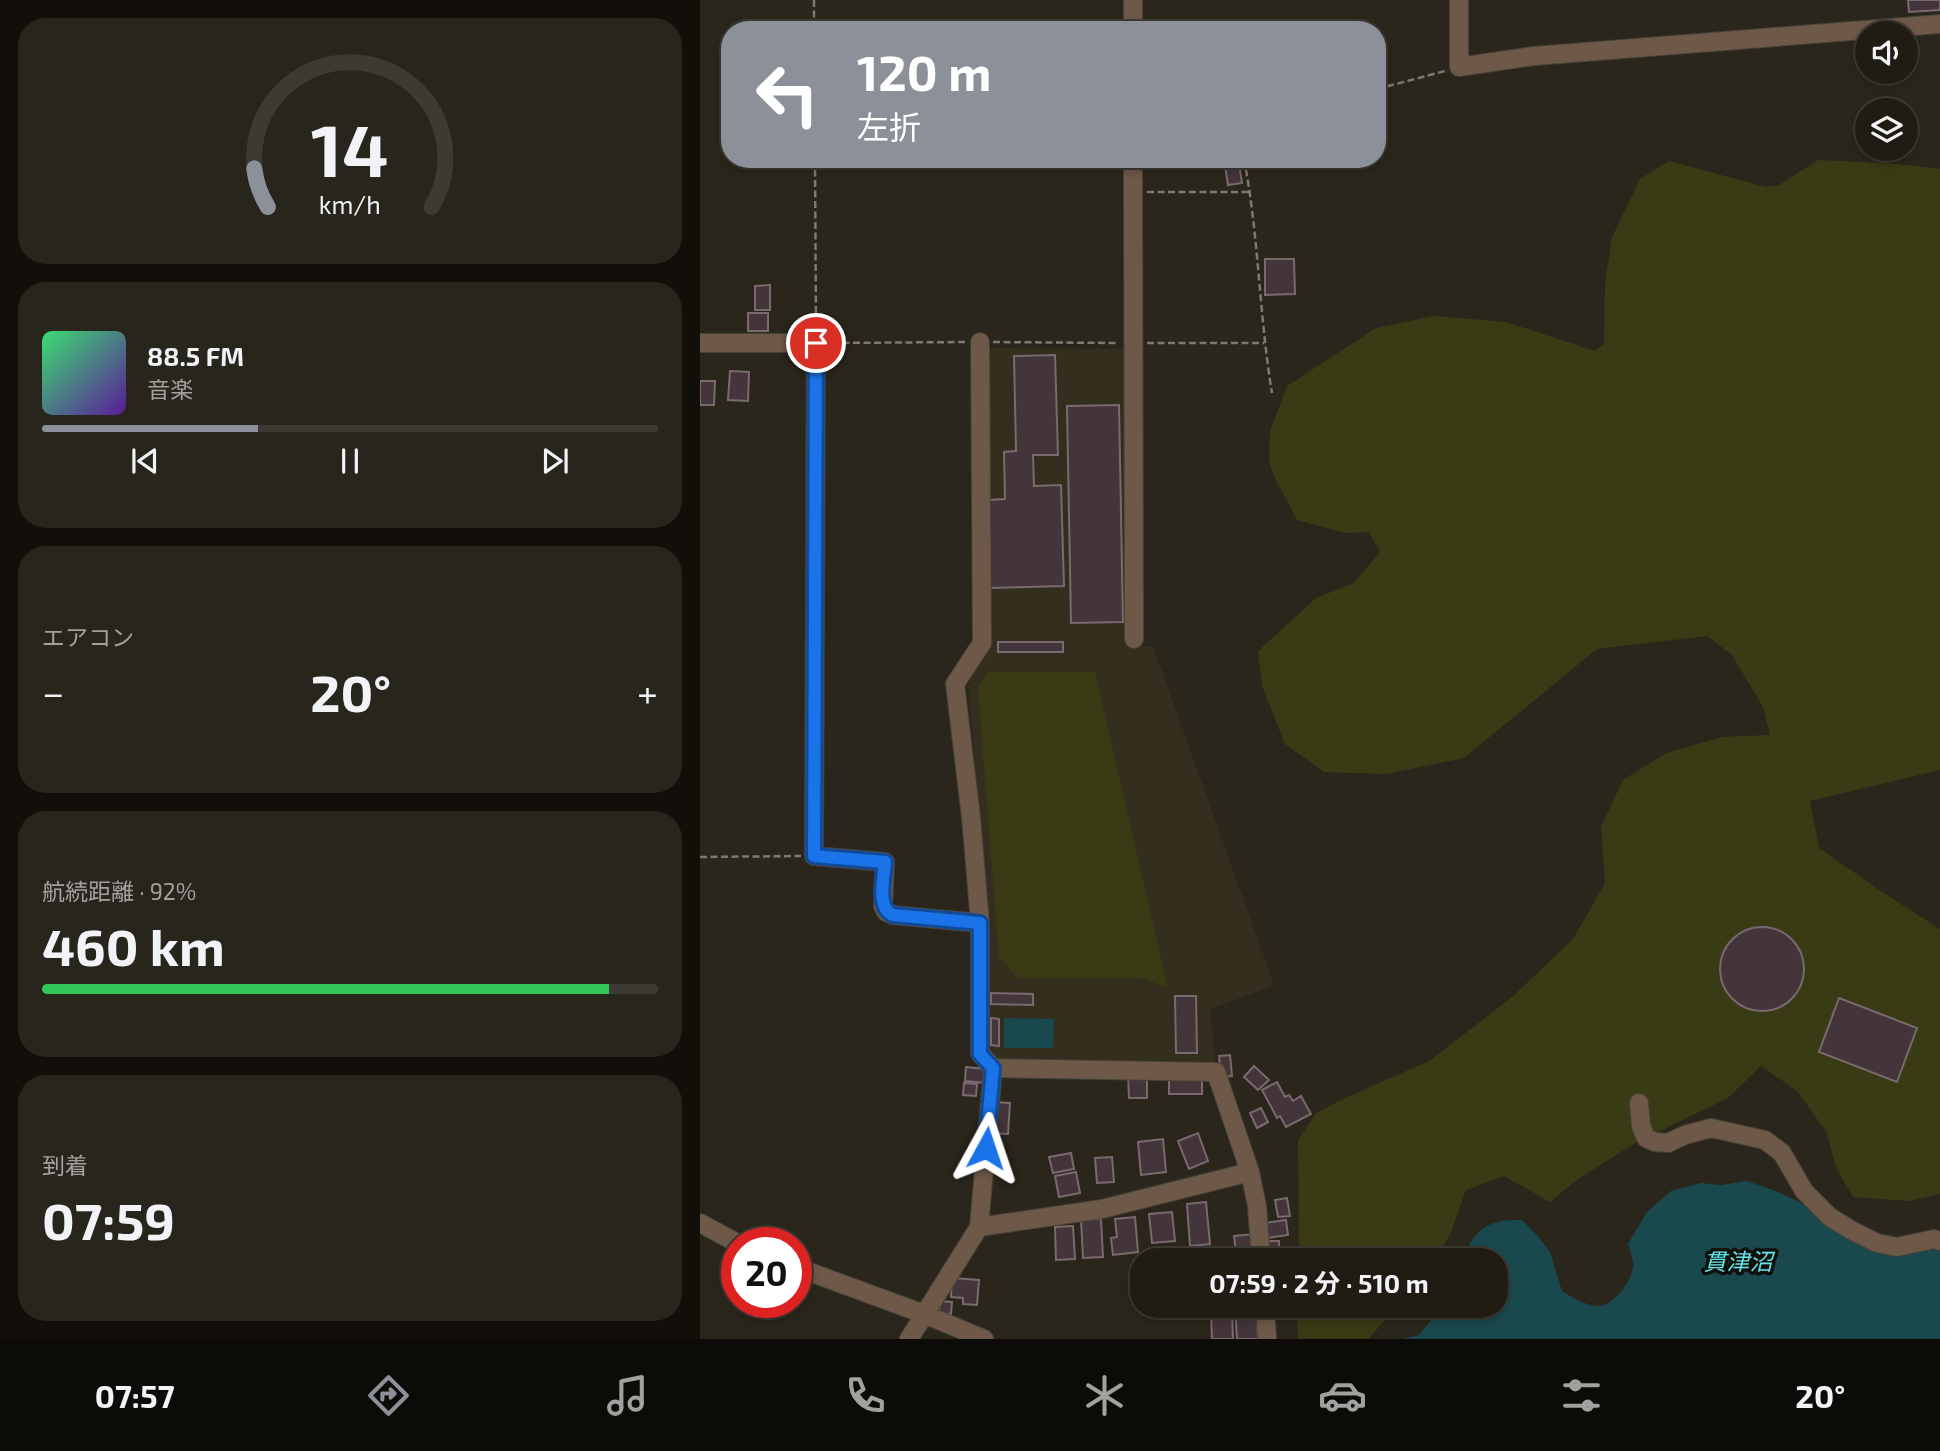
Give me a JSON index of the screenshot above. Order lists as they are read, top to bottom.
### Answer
{
  "water": ["貫津沼"],
  "page": {
    "turn": ["120 m", "左折"],
    "song": ["88.5 FM", "音楽"],
    "tile": [
      "エアコン",
      ["航続距離 · 92%", "460 km"],
      ["到着", "07:59"]
    ],
    "heat": ["−", "20°", "+"],
    "limit": "20",
    "trip": "07:59 · 2 分 · 510 m",
    "tabs": ["07:57", "20°"],
    "gauge": ["14", "km/h"]
  }
}
